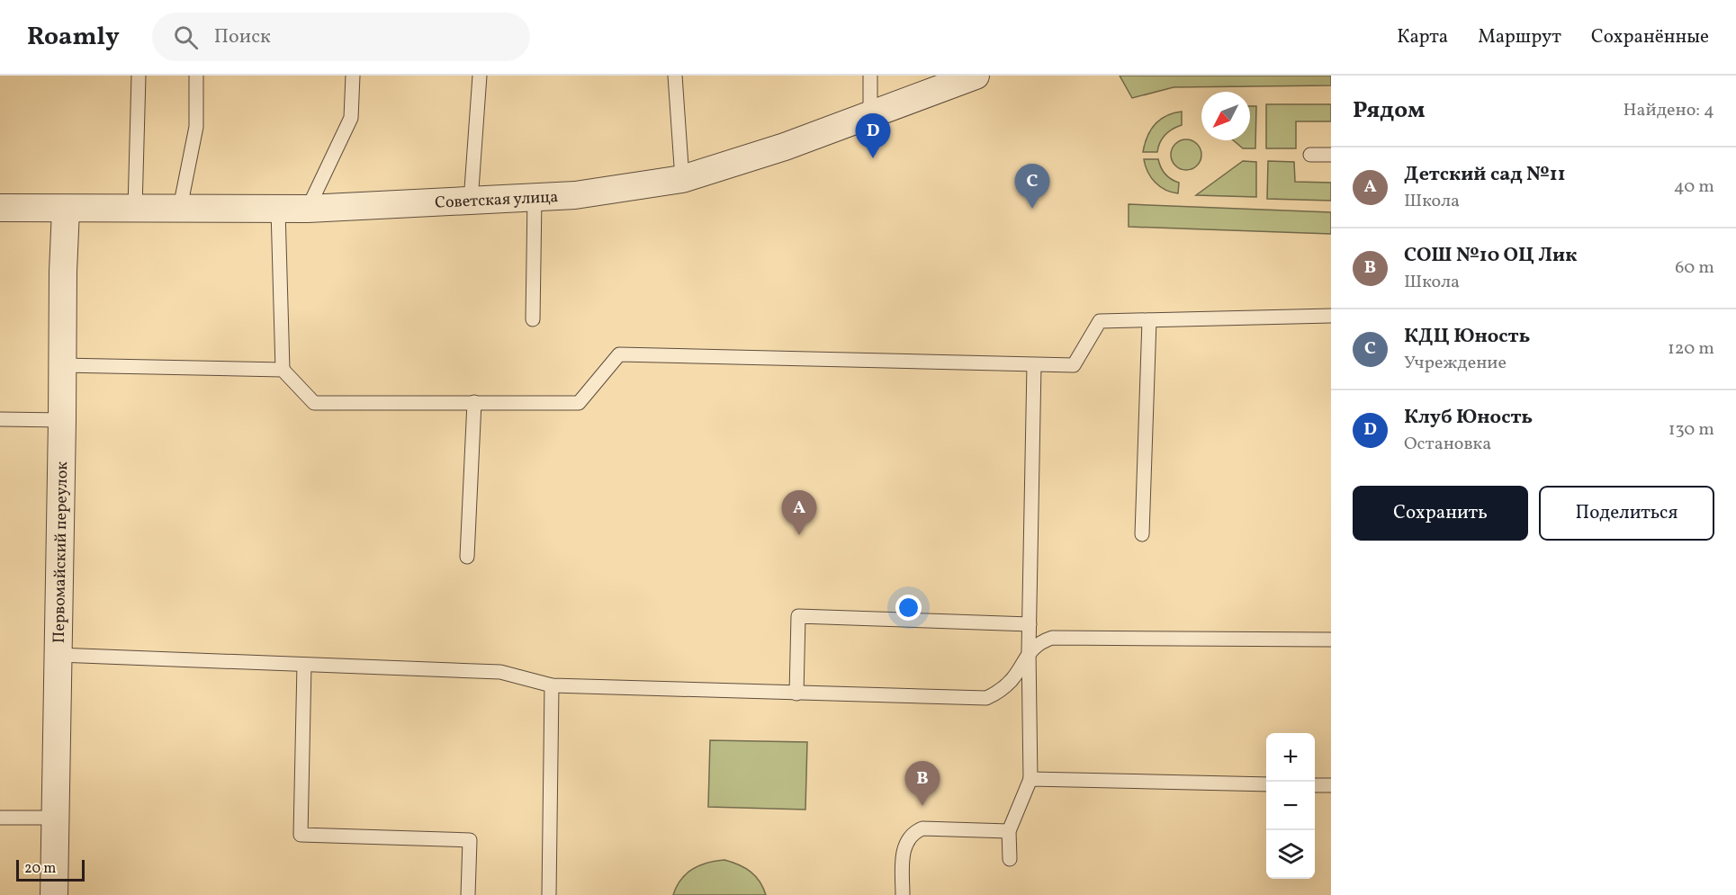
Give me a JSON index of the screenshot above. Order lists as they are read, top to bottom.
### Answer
{
  "streets": {
    "street": ["Советская улица", "Первомайский переулок"]
  },
  "crossings": [
    ["Советская улица", "Первомайский переулок"]
  ],
  "scale_bar": "20 m",
  "north": "bottom left",
  "page": {
    "header": "Roamly",
    "search": "Поиск",
    "nav": ["Карта", "Маршрут", "Сохранённые"],
    "heading": ["Рядом", "Найдено: 4"],
    "pins": [
      "D",
      "C",
      "A",
      "B"
    ],
    "list": [
      {
        "mark": "A",
        "name": "Детский сад №11",
        "note": "Школа",
        "value": "40 m"
      },
      {
        "mark": "B",
        "name": "СОШ №10 ОЦ Лик",
        "note": "Школа",
        "value": "60 m"
      },
      {
        "mark": "C",
        "name": "КДЦ Юность",
        "note": "Учреждение",
        "value": "120 m"
      },
      {
        "mark": "D",
        "name": "Клуб Юность",
        "note": "Остановка",
        "value": "130 m"
      }
    ],
    "buttons": ["Сохранить", "Поделиться"],
    "map_buttons": ["+", "−"],
    "scale": "20 m"
  }
}
